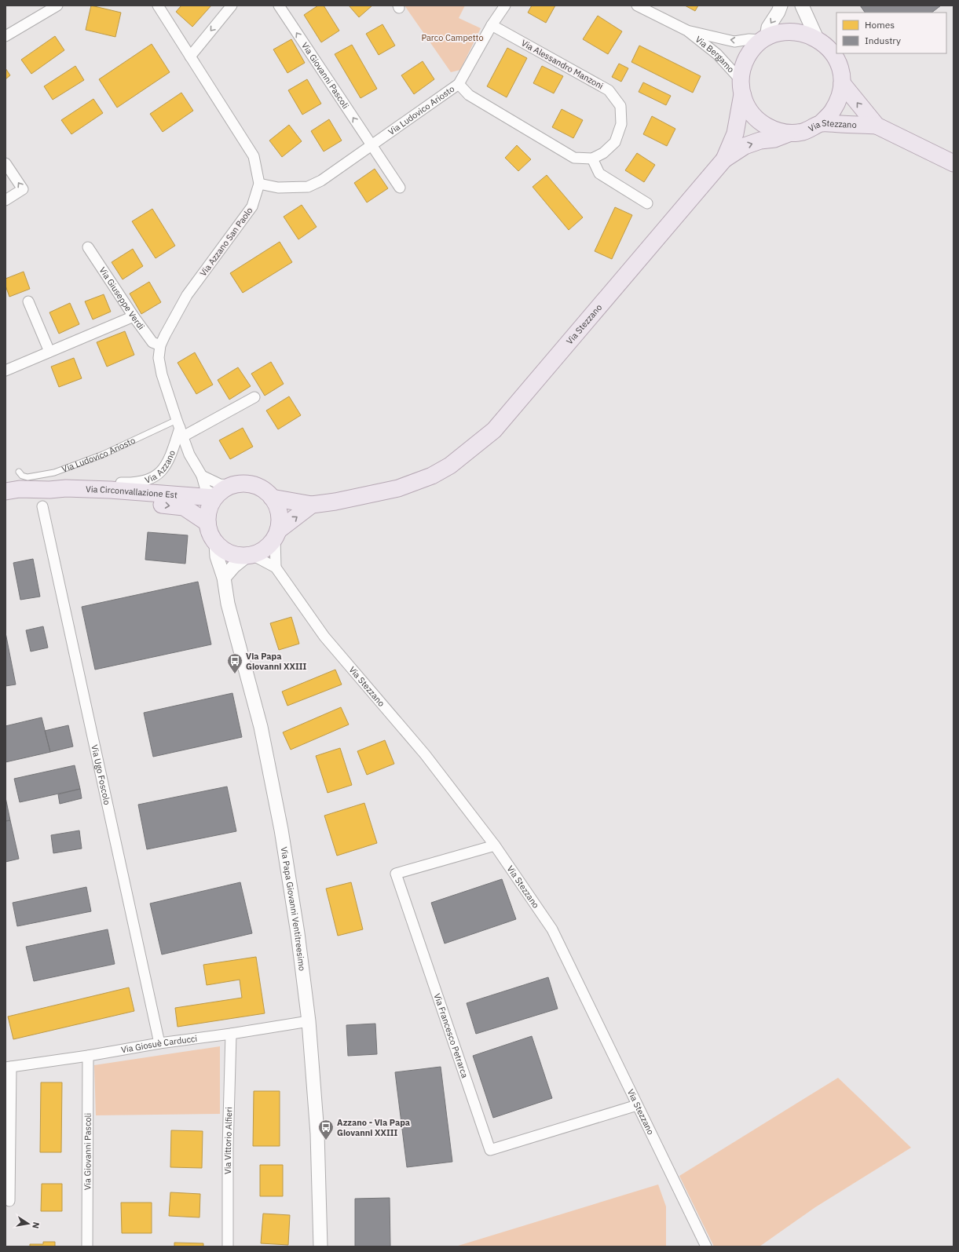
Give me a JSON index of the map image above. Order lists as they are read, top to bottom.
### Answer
{
  "streets": {
    "main road": ["Via Stezzano", "Via Circonvallazione Est"],
    "street": [
      "Via Bergamo",
      "Via Alessandro Manzoni",
      "Via Giovanni Pascoli",
      "Via Ludovico Ariosto",
      "Via Azzano San Paolo",
      "Via Giuseppe Verdi",
      "Via Azzano",
      "Via Ugo Foscolo",
      "Via Papa Giovanni Ventitreesimo",
      "Via Francesco Petrarca",
      "Via Giosuè Carducci",
      "Via Vittorio Alfieri"
    ]
  },
  "crossings": [
    ["Via Bergamo", "Via Stezzano"],
    ["Via Alessandro Manzoni", "Via Ludovico Ariosto"],
    ["Via Giovanni Pascoli", "Via Ludovico Ariosto"],
    ["Via Giovanni Pascoli", "Via Giosuè Carducci"],
    ["Via Ludovico Ariosto", "Via Azzano San Paolo"],
    ["Via Ludovico Ariosto", "Via Azzano"],
    ["Via Stezzano", "Via Azzano San Paolo"],
    ["Via Stezzano", "Via Circonvallazione Est"],
    ["Via Stezzano", "Via Papa Giovanni Ventitreesimo"],
    ["Via Stezzano", "Via Francesco Petrarca"],
    ["Via Azzano San Paolo", "Via Giuseppe Verdi"],
    ["Via Azzano San Paolo", "Via Azzano"],
    ["Via Azzano San Paolo", "Via Circonvallazione Est"],
    ["Via Azzano San Paolo", "Via Papa Giovanni Ventitreesimo"],
    ["Via Azzano", "Via Circonvallazione Est"],
    ["Via Circonvallazione Est", "Via Papa Giovanni Ventitreesimo"],
    ["Via Ugo Foscolo", "Via Giosuè Carducci"],
    ["Via Papa Giovanni Ventitreesimo", "Via Giosuè Carducci"],
    ["Via Giosuè Carducci", "Via Vittorio Alfieri"]
  ],
  "one_way": ["Via Bergamo", "Via Giovanni Pascoli"],
  "parks": ["Parco Campetto"],
  "places": {
    "bus stop": ["Via Papa Giovanni XXIII", "Azzano - Via Papa Giovanni XXIII"]
  },
  "legend": ["Homes", "Industry"],
  "north": "right"
}
